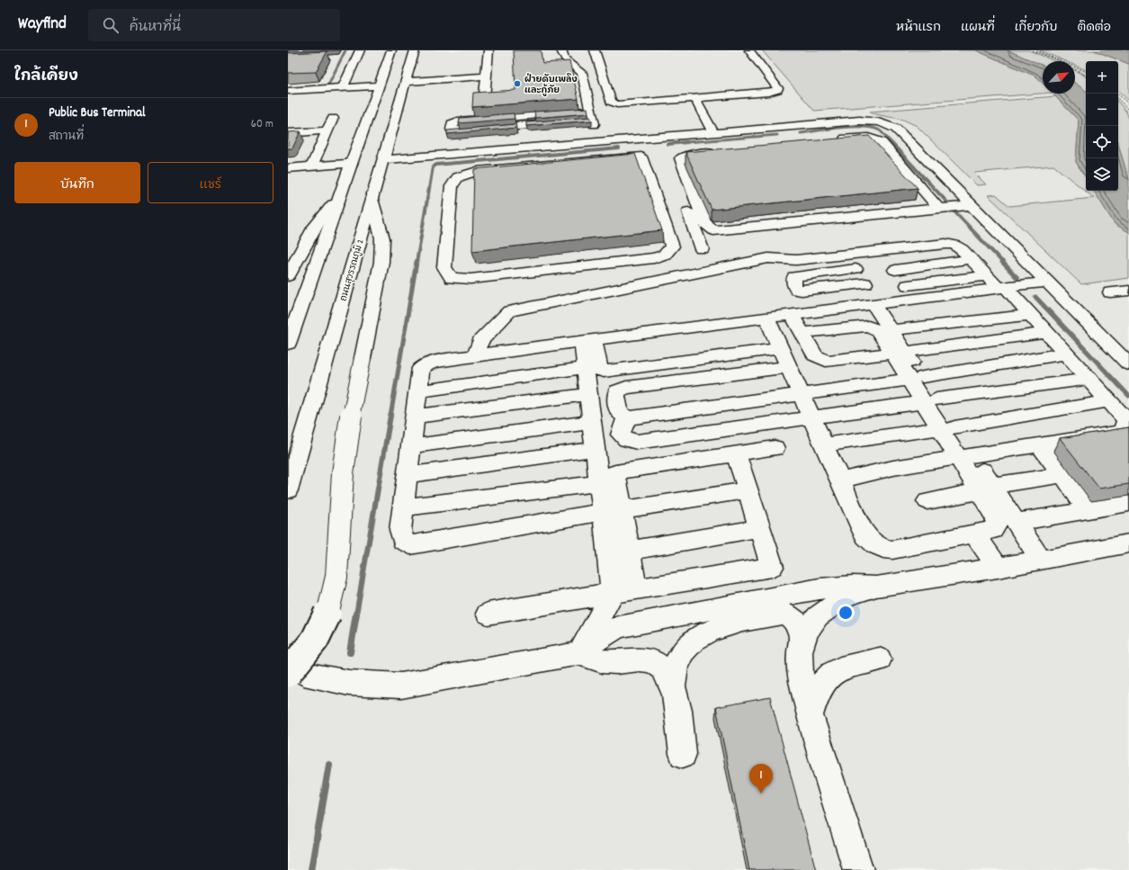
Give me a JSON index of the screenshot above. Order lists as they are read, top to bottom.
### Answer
{
  "streets": {
    "street": ["ถนนสุวรรณภูมิ 2"]
  },
  "places": ["ฝ่ายดับเพลิง และกู้ภัย"],
  "north": "top right",
  "page": {
    "header": "Wayfind",
    "search": "ค้นหาที่นี่",
    "nav": [
      "หน้าแรก",
      "แผนที่",
      "เกี่ยวกับ",
      "ติดต่อ"
    ],
    "heading": "ใกล้เคียง",
    "map_buttons": ["+", "−"],
    "list": [
      {
        "mark": "1",
        "name": "Public Bus Terminal",
        "note": "สถานที่",
        "value": "60 m"
      }
    ],
    "buttons": ["บันทึก", "แชร์"],
    "pins": "1"
  }
}
